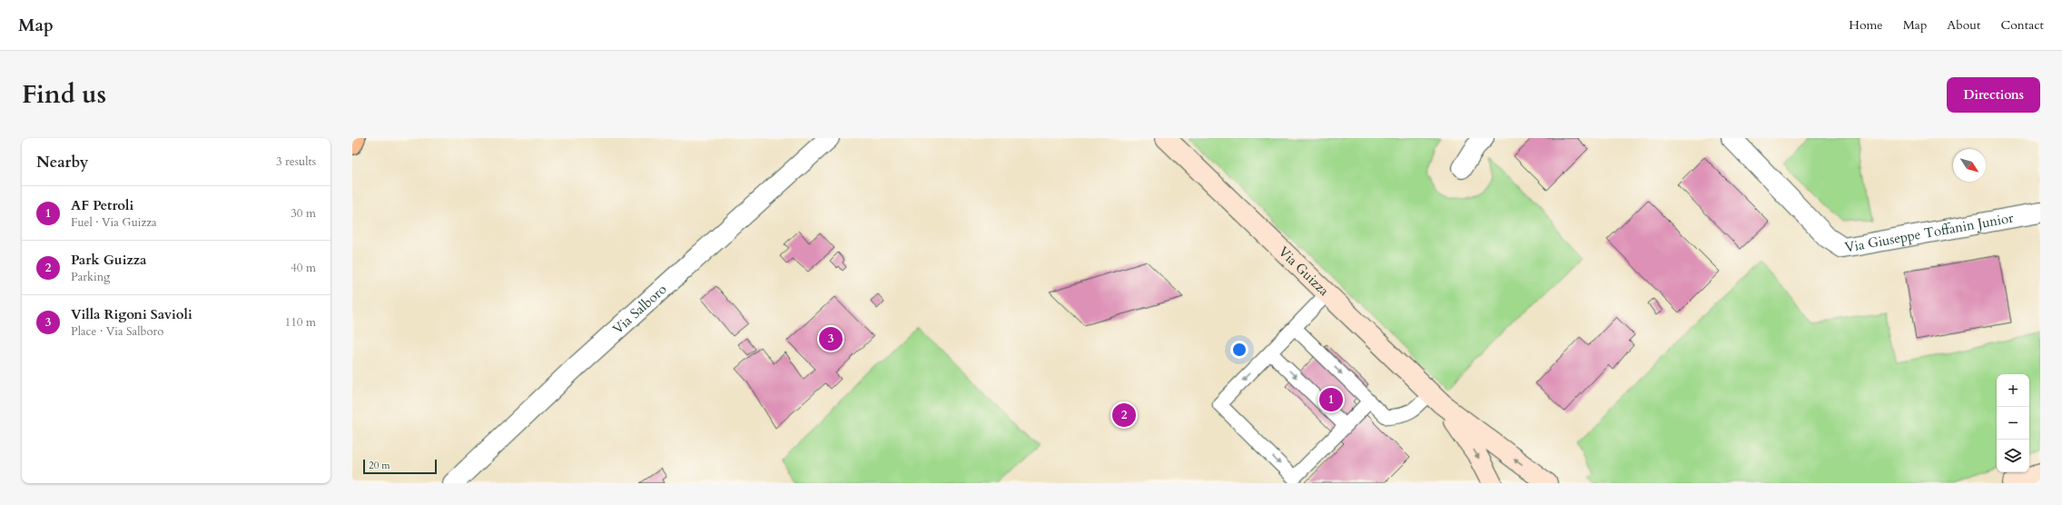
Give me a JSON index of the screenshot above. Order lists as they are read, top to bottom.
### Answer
{
  "streets": {
    "main road": ["Via Guizza"],
    "street": ["Via Giuseppe Toffanin Junior", "Via Salboro"]
  },
  "scale_bar": "20 m",
  "north": "bottom right",
  "page": {
    "header": "Map",
    "nav": [
      "Home",
      "Map",
      "About",
      "Contact"
    ],
    "title": "Find us",
    "buttons": "Directions",
    "heading": ["Nearby", "3 results"],
    "list": [
      {
        "mark": "1",
        "name": "AF Petroli",
        "note": "Fuel · Via Guizza",
        "value": "30 m"
      },
      {
        "mark": "2",
        "name": "Park Guizza",
        "note": "Parking",
        "value": "40 m"
      },
      {
        "mark": "3",
        "name": "Villa Rigoni Savioli",
        "note": "Place · Via Salboro",
        "value": "110 m"
      }
    ],
    "pins": ["3", "1", "2"],
    "map_buttons": ["+", "−"],
    "scale": "20 m"
  }
}
